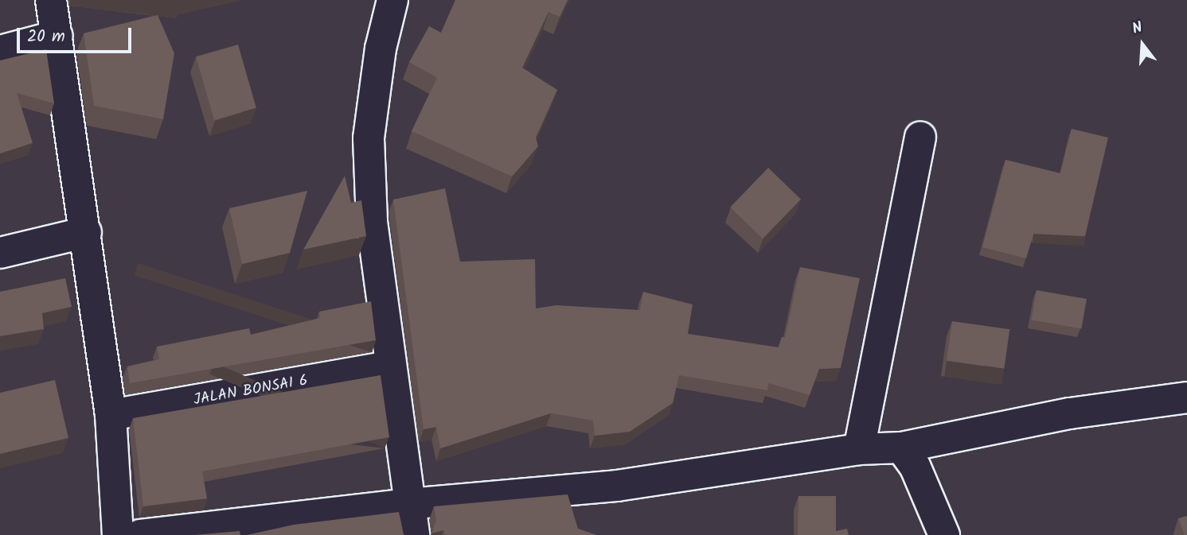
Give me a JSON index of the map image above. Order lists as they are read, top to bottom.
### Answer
{
  "streets": {
    "street": ["JALAN BONSAI 6"]
  },
  "scale_bar": "20 m",
  "north": "top"
}
